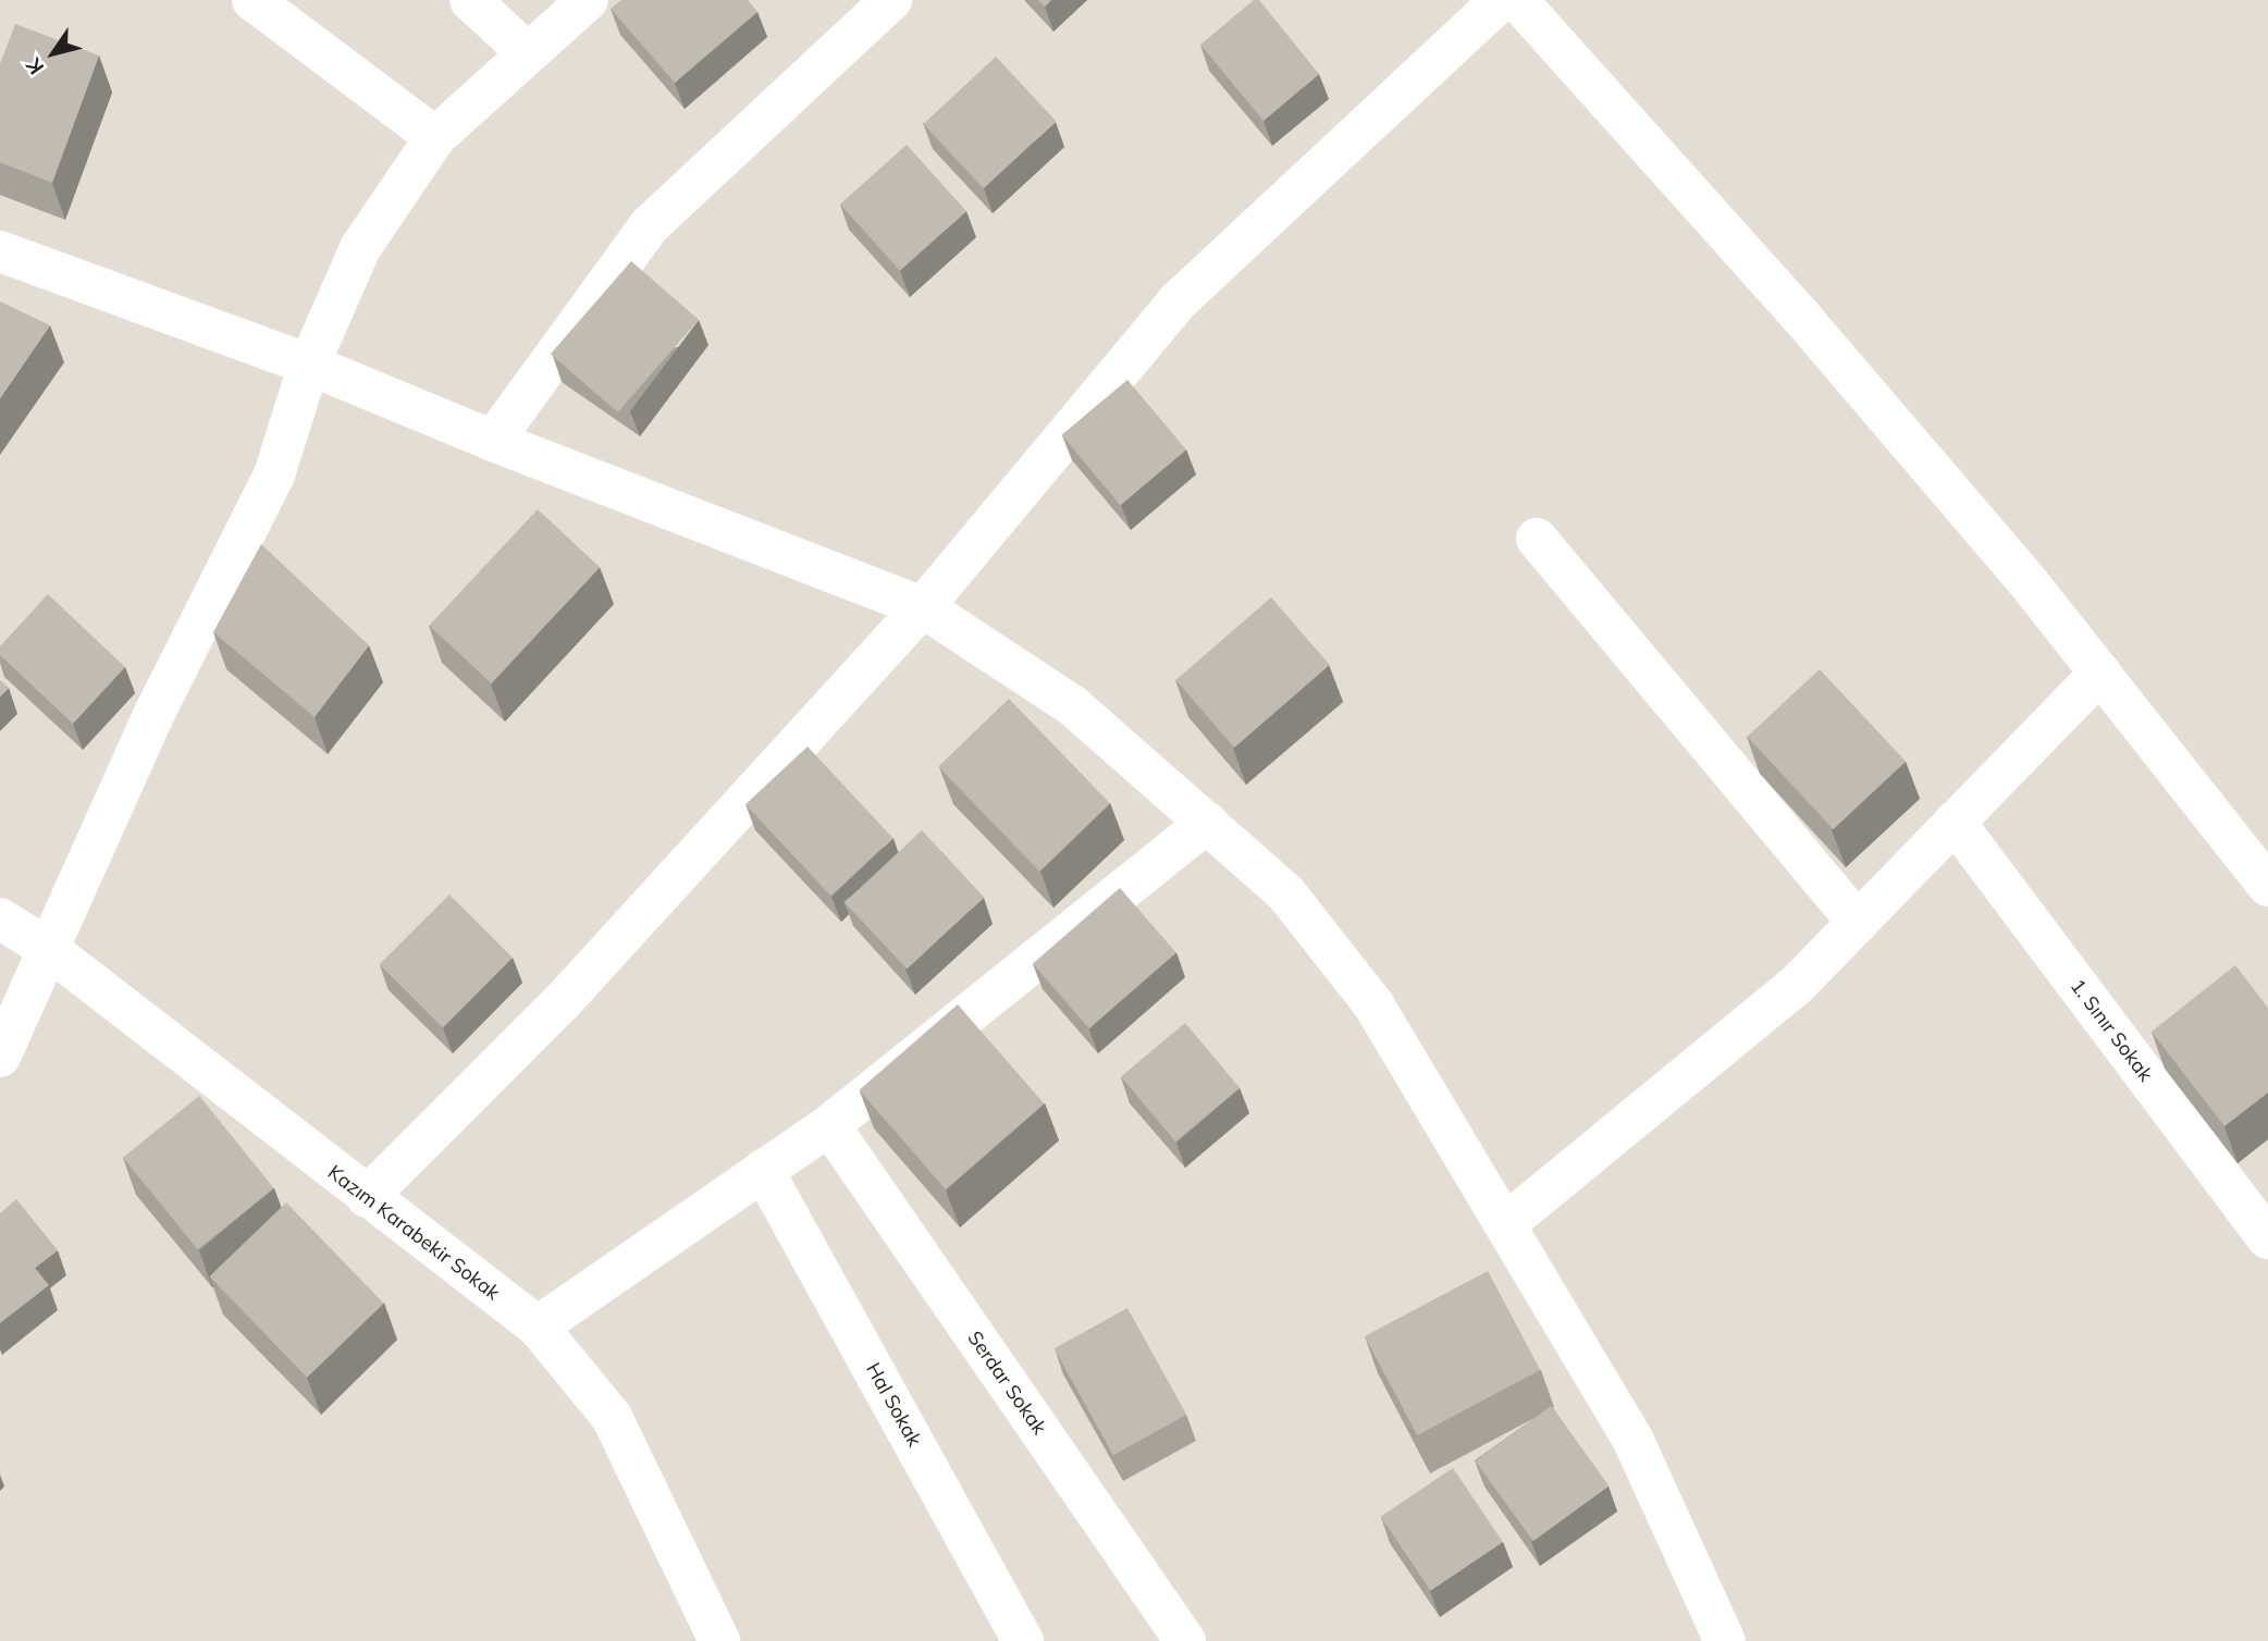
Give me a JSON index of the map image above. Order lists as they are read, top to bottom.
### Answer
{
  "streets": {
    "street": [
      "1. Sınır Sokak",
      "Kazım Karabekir Sokak",
      "Serdar Sokak",
      "Hal Sokak"
    ]
  },
  "north": "bottom left"
}
